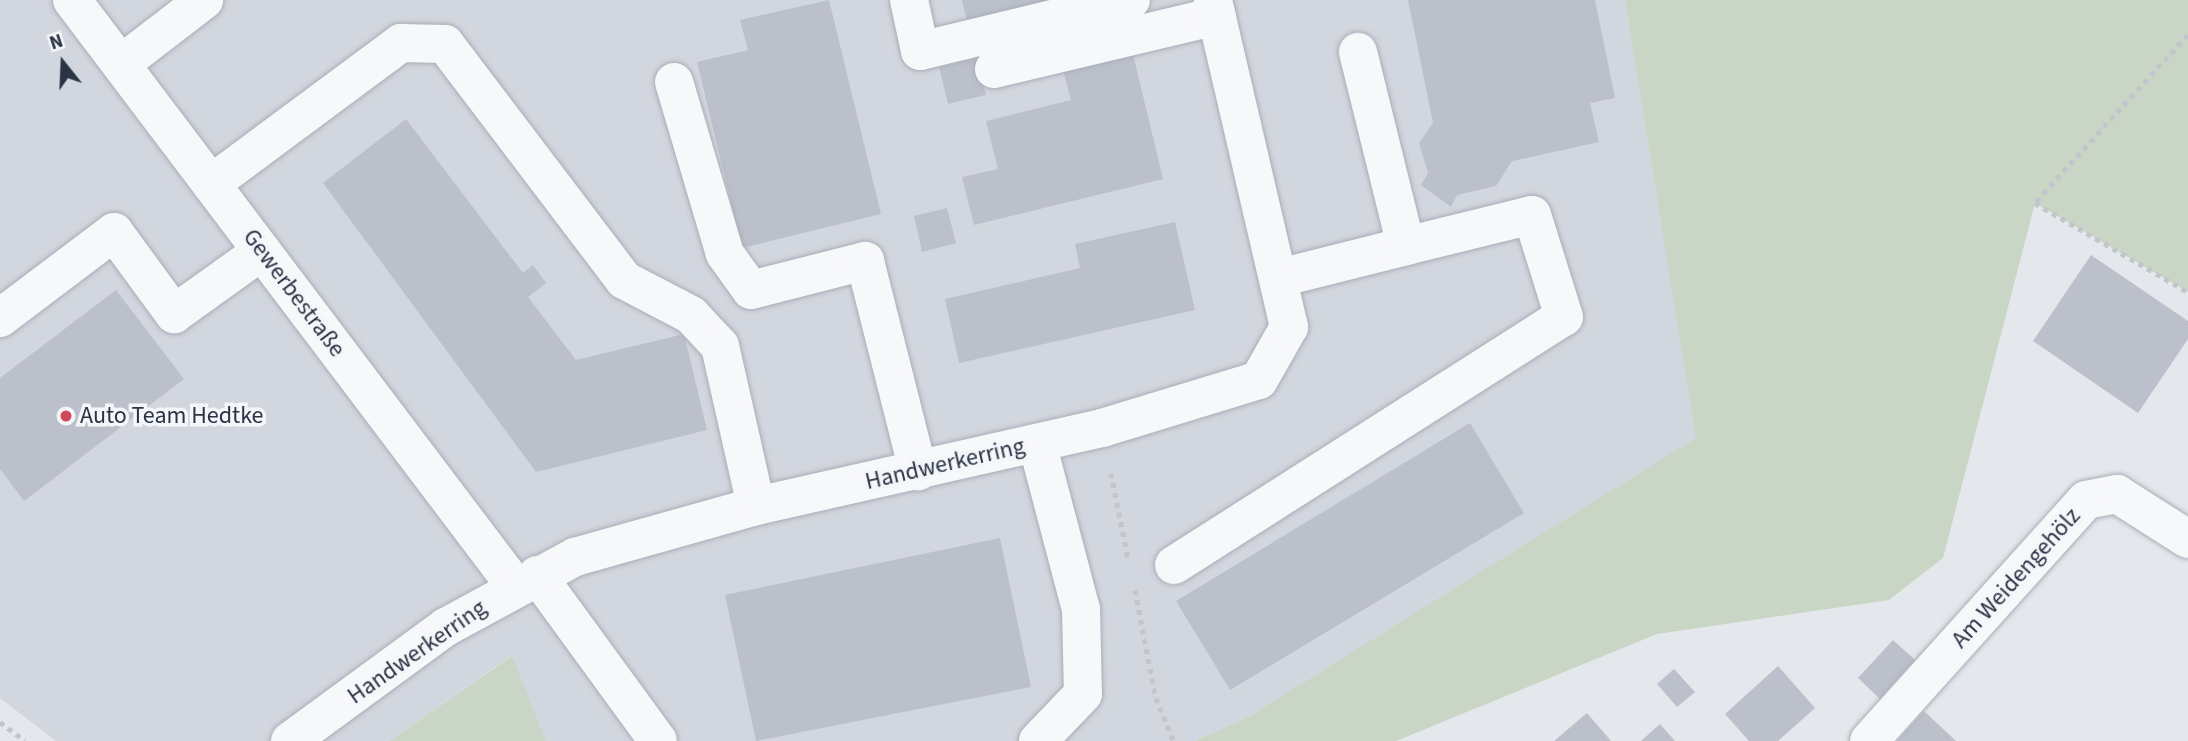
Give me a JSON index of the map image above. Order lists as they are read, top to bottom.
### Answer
{
  "streets": {
    "street": ["Gewerbestraße", "Handwerkerring", "Am Weidengehölz"]
  },
  "crossings": [
    ["Gewerbestraße", "Handwerkerring"]
  ],
  "places": ["Auto Team Hedtke"],
  "north": "top"
}
